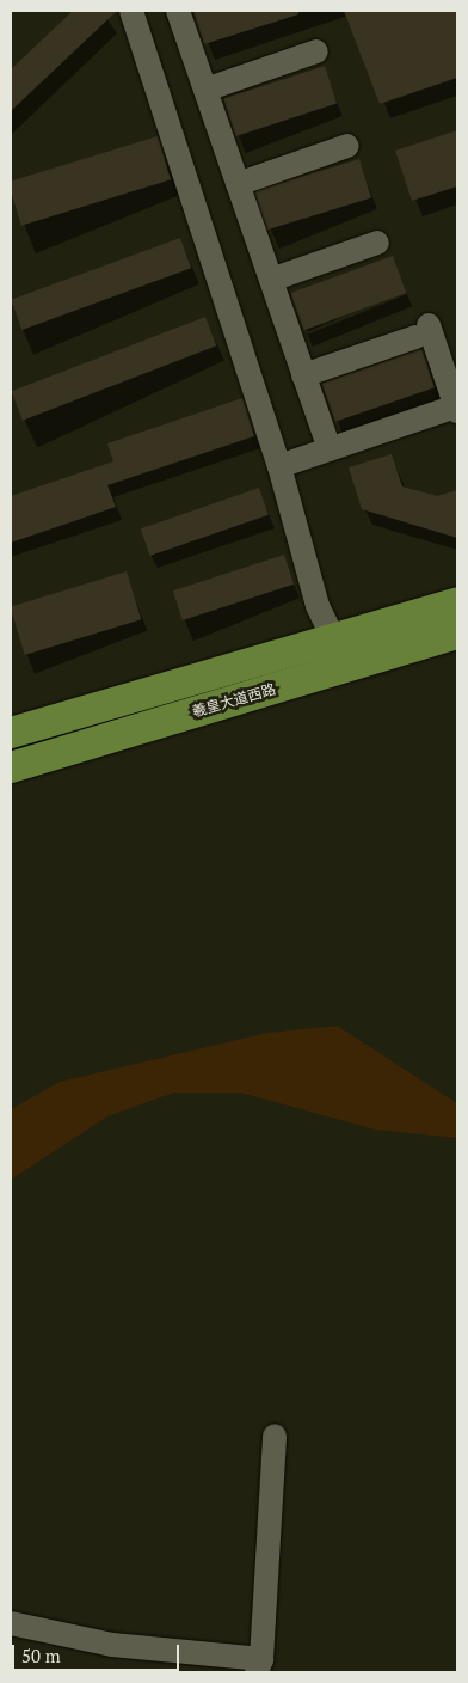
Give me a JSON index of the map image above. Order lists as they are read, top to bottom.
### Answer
{
  "streets": {
    "main road": ["羲皇大道西路"]
  },
  "scale_bar": "50 m"
}
